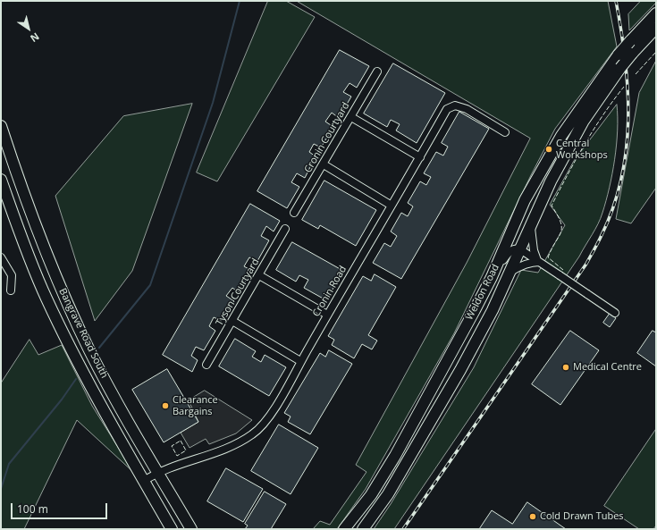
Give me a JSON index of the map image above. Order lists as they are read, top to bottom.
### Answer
{
  "streets": {
    "highway": ["Weldon Road", "Bangrave Road South"],
    "street": ["Cronin Courtyard", "Cronin Road", "Tyson Courtyard"]
  },
  "crossings": [
    ["Cronin Road", "Bangrave Road South"]
  ],
  "places": [
    "Central Workshops",
    "Medical Centre",
    "Clearance Bargains",
    "Cold Drawn Tubes"
  ],
  "scale_bar": "100 m",
  "north": "bottom right"
}
